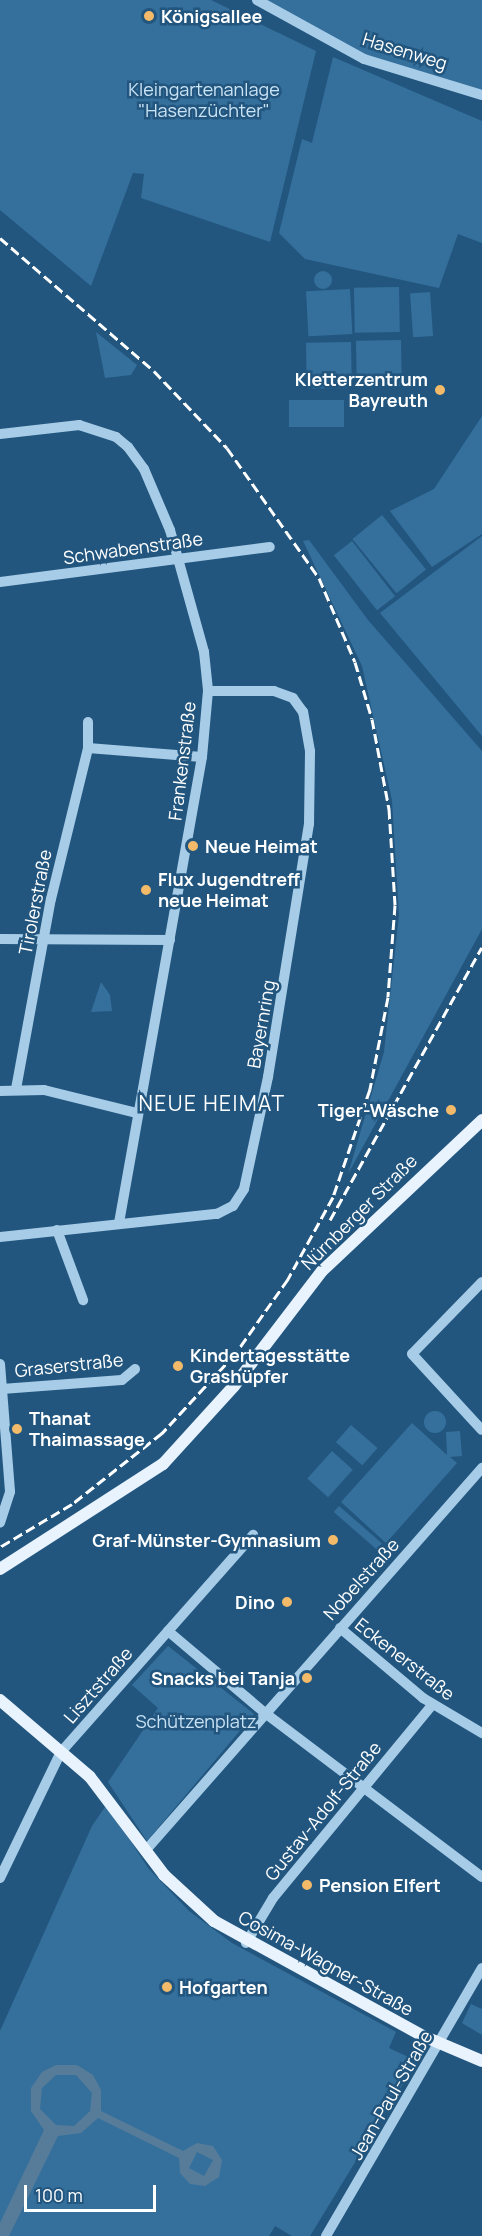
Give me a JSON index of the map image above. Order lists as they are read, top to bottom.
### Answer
{
  "streets": {
    "main road": ["Nürnberger Straße", "Cosima-Wagner-Straße"],
    "street": [
      "Hasenweg",
      "Schwabenstraße",
      "Frankenstraße",
      "Tirolerstraße",
      "Bayernring",
      "Graserstraße",
      "Nobelstraße",
      "Eckenerstraße",
      "Lisztstraße",
      "Gustav-Adolf-Straße",
      "Jean-Paul-Straße"
    ]
  },
  "crossings": [
    ["Schwabenstraße", "Frankenstraße"],
    ["Frankenstraße", "Bayernring"],
    ["Nobelstraße", "Eckenerstraße"],
    ["Eckenerstraße", "Gustav-Adolf-Straße"],
    ["Lisztstraße", "Cosima-Wagner-Straße"],
    ["Gustav-Adolf-Straße", "Cosima-Wagner-Straße"],
    ["Cosima-Wagner-Straße", "Jean-Paul-Straße"]
  ],
  "districts": ["NEUE HEIMAT"],
  "parks": ["Kleingartenanlage \"Hasenzüchter\"", "Schützenplatz"],
  "places": [
    "Königsallee",
    "Kletterzentrum Bayreuth",
    "Neue Heimat",
    "Flux Jugendtreff neue Heimat",
    "Tiger-Wäsche",
    "Kindertagesstätte Grashüpfer",
    "Thanat Thaimassage",
    "Graf-Münster-Gymnasium",
    "Dino",
    "Snacks bei Tanja",
    "Pension Elfert",
    "Hofgarten"
  ],
  "scale_bar": "100 m"
}
